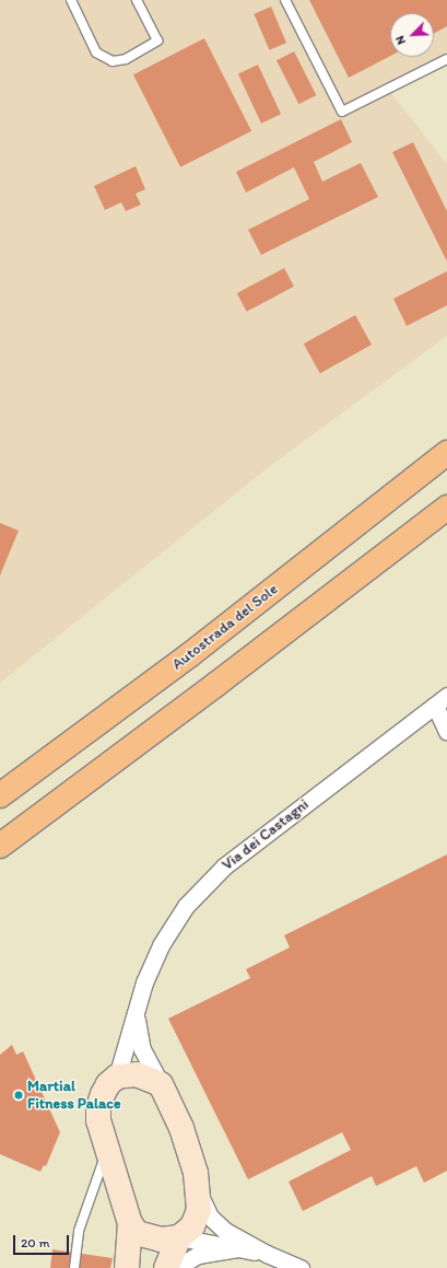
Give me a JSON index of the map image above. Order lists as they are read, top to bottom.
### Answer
{
  "streets": {
    "highway": ["Autostrada del Sole"],
    "street": ["Via dei Castagni"]
  },
  "places": ["Martial Fitness Palace"],
  "scale_bar": "20 m",
  "north": "bottom left"
}
